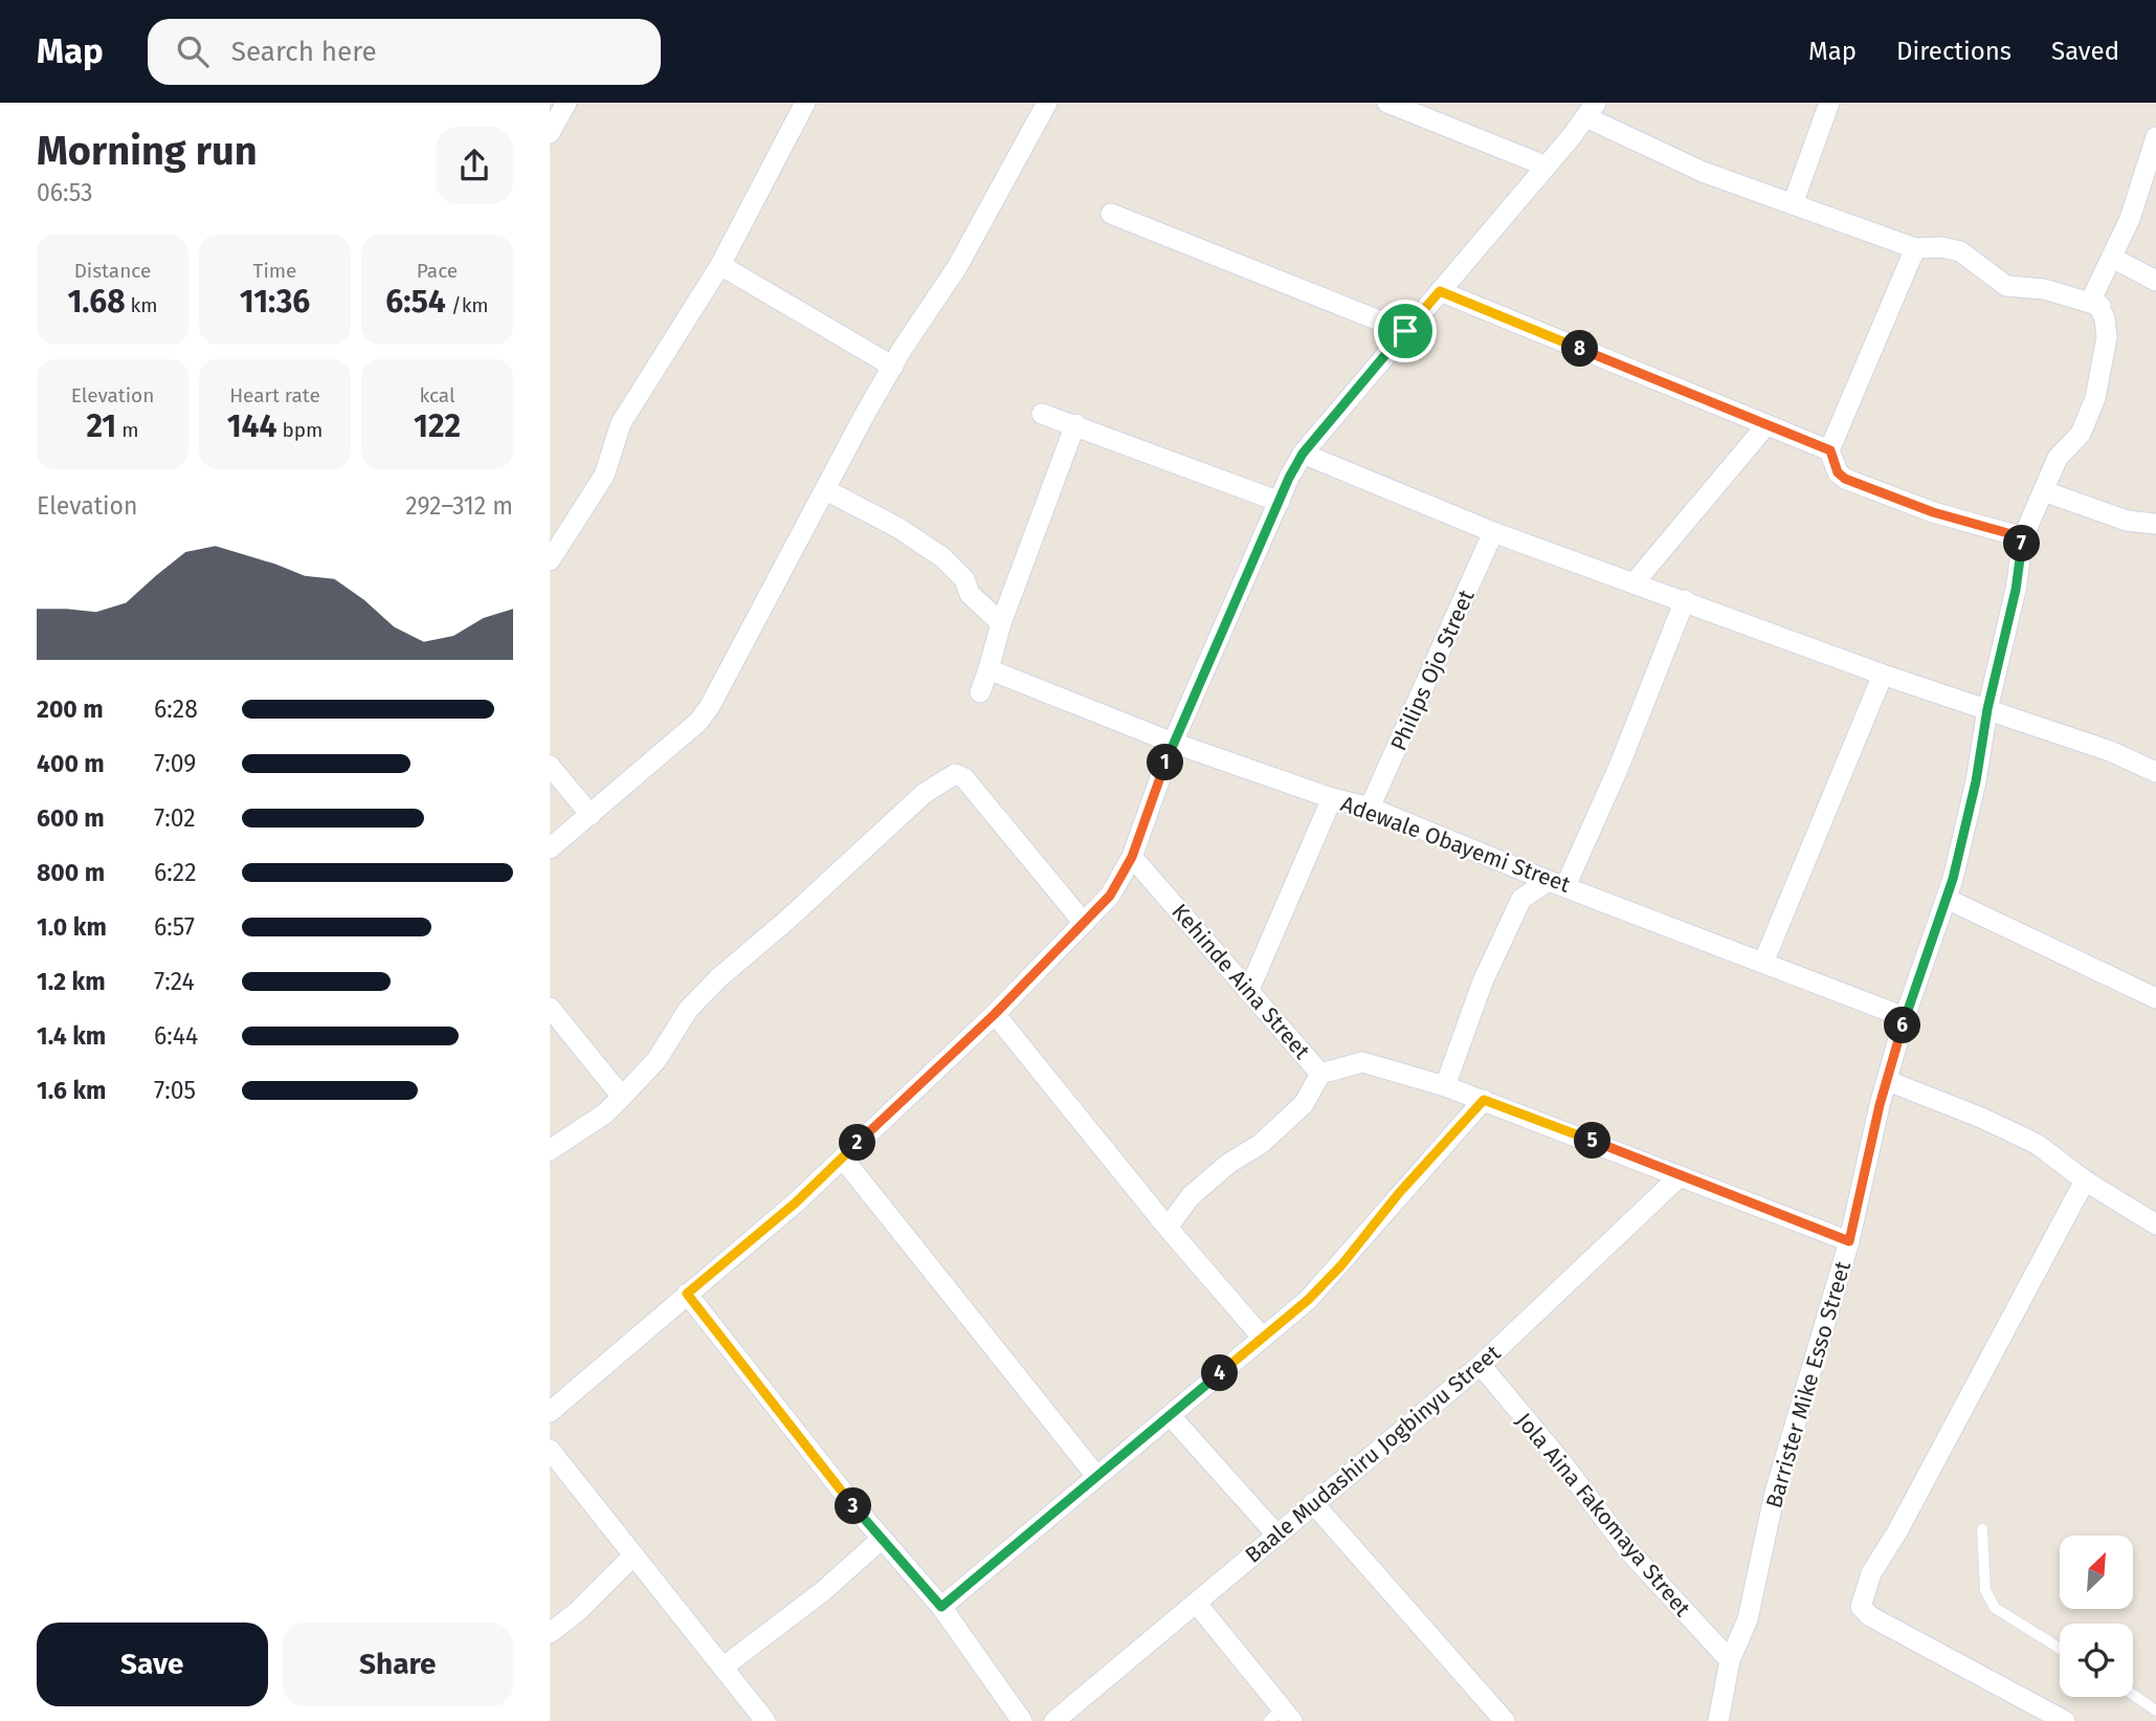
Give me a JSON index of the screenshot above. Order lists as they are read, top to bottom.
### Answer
{
  "streets": {
    "street": [
      "Philips Ojo Street",
      "Adewale Obayemi Street",
      "Kehinde Aina Street",
      "Barrister Mike Esso Street",
      "Baale Mudashiru Jogbinyu Street",
      "Jola Aina Fakomaya Street"
    ]
  },
  "crossings": [
    ["Philips Ojo Street", "Adewale Obayemi Street"],
    ["Adewale Obayemi Street", "Barrister Mike Esso Street"],
    ["Barrister Mike Esso Street", "Jola Aina Fakomaya Street"],
    ["Baale Mudashiru Jogbinyu Street", "Jola Aina Fakomaya Street"]
  ],
  "north": "top right",
  "page": {
    "header": "Map",
    "search": "Search here",
    "nav": ["Map", "Directions", "Saved"],
    "heading": ["Morning run", "06:53"],
    "stats": [
      ["Distance", "1.68 km"],
      ["Time", "11:36"],
      ["Pace", "6:54 /km"],
      ["Elevation", "21 m"],
      ["Heart rate", "144 bpm"],
      ["kcal", "122"]
    ],
    "pins": [
      "8",
      "7",
      "1",
      "6",
      "5",
      "2",
      "4",
      "3"
    ],
    "chart": ["Elevation", "292–312 m"],
    "list": [
      {
        "name": "200 m",
        "note": "6:28"
      },
      {
        "name": "400 m",
        "note": "7:09"
      },
      {
        "name": "600 m",
        "note": "7:02"
      },
      {
        "name": "800 m",
        "note": "6:22"
      },
      {
        "name": "1.0 km",
        "note": "6:57"
      },
      {
        "name": "1.2 km",
        "note": "7:24"
      },
      {
        "name": "1.4 km",
        "note": "6:44"
      },
      {
        "name": "1.6 km",
        "note": "7:05"
      }
    ],
    "buttons": ["Save", "Share"]
  }
}
